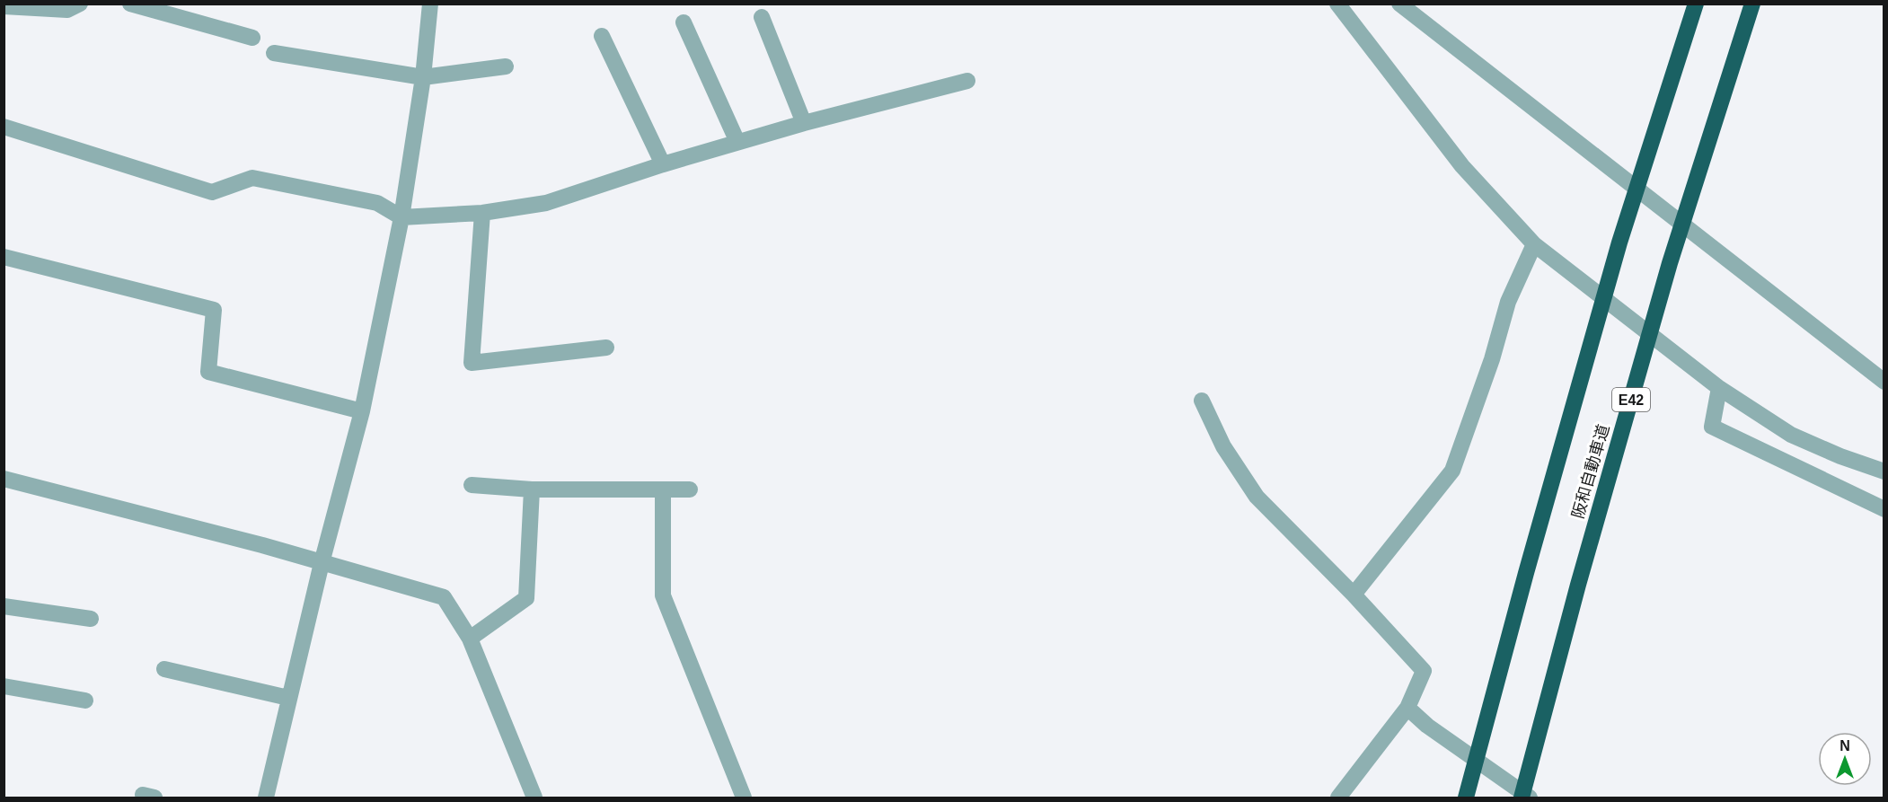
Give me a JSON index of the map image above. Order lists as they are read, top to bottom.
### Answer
{
  "streets": {
    "highway": ["E42", "阪和自動車道"]
  },
  "north": "top"
}
